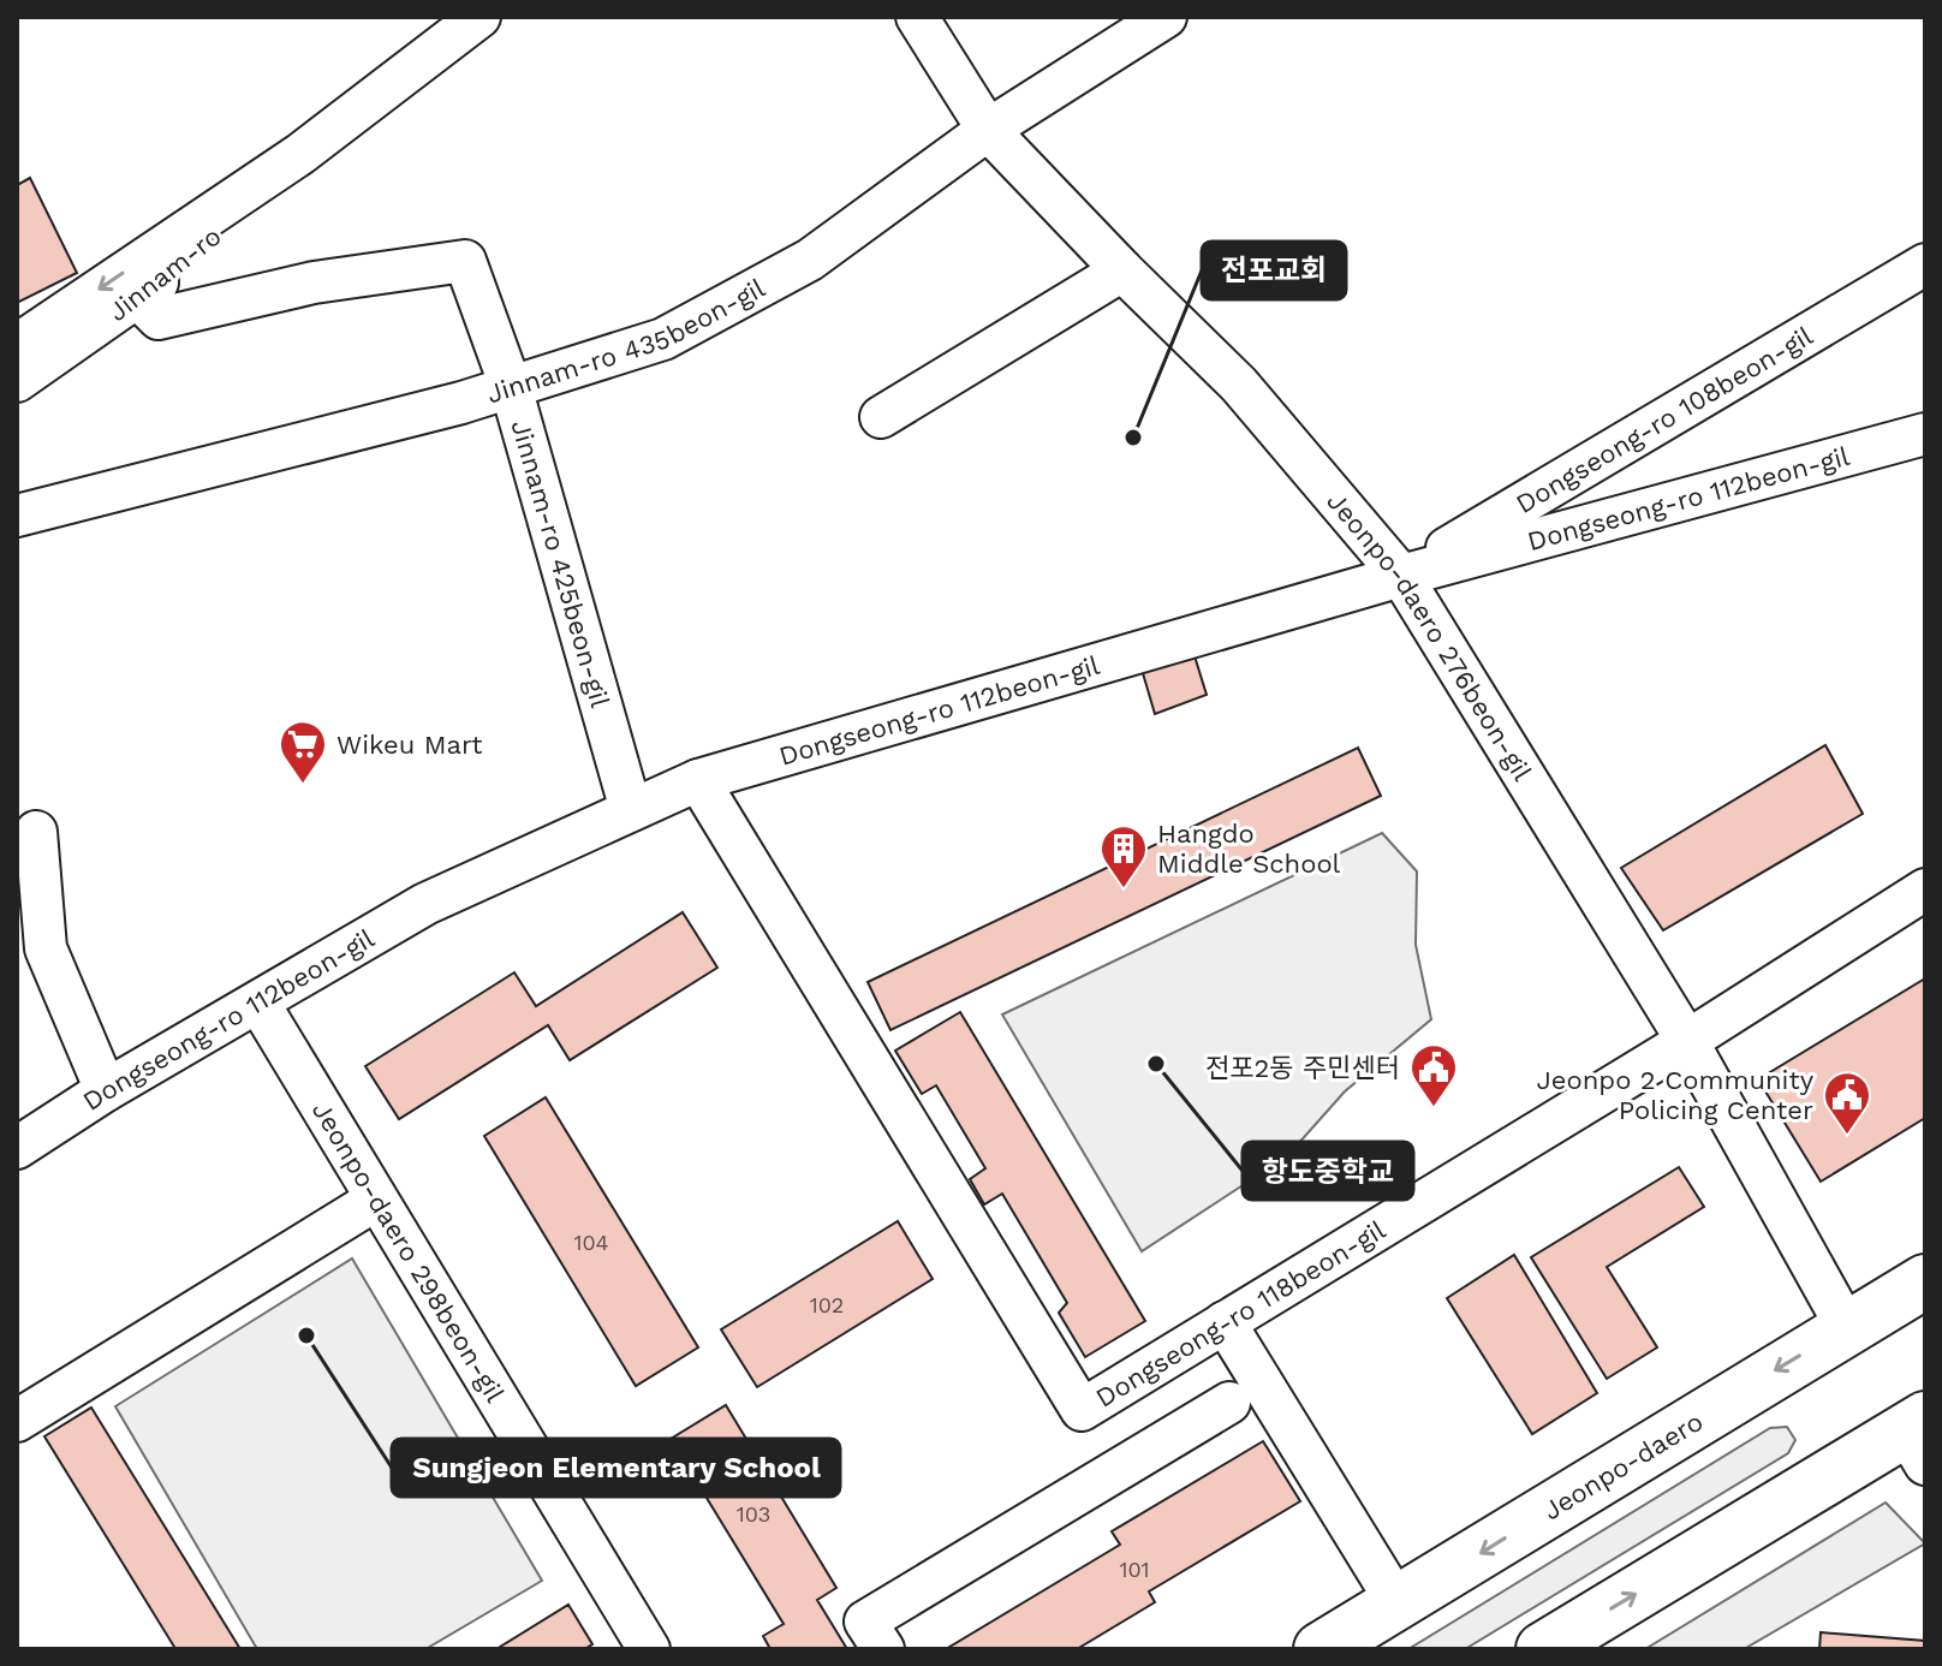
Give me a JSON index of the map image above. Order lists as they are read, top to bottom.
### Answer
{
  "streets": {
    "main road": ["Jeonpo-daero"],
    "street": [
      "Jinnam-ro",
      "Jinnam-ro 435beon-gil",
      "Dongseong-ro 108beon-gil",
      "Dongseong-ro 112beon-gil",
      "Jinnam-ro 425beon-gil",
      "Jeonpo-daero 276beon-gil",
      "Jeonpo-daero 298beon-gil",
      "Dongseong-ro 118beon-gil"
    ]
  },
  "crossings": [
    ["Jinnam-ro", "Jinnam-ro 425beon-gil"],
    ["Jinnam-ro 435beon-gil", "Jinnam-ro 425beon-gil"],
    ["Jinnam-ro 435beon-gil", "Jeonpo-daero 276beon-gil"],
    ["Dongseong-ro 108beon-gil", "Dongseong-ro 112beon-gil"],
    ["Dongseong-ro 108beon-gil", "Jeonpo-daero 276beon-gil"],
    ["Dongseong-ro 112beon-gil", "Jinnam-ro 425beon-gil"],
    ["Dongseong-ro 112beon-gil", "Jeonpo-daero 276beon-gil"],
    ["Dongseong-ro 112beon-gil", "Jeonpo-daero 298beon-gil"],
    ["Dongseong-ro 112beon-gil", "Dongseong-ro 118beon-gil"],
    ["Jeonpo-daero 276beon-gil", "Dongseong-ro 118beon-gil"],
    ["Jeonpo-daero 276beon-gil", "Jeonpo-daero"]
  ],
  "places": {
    "other": ["전포교회", "항도중학교", "Sungjeon Elementary School"],
    "supermarket": ["Wikeu Mart"],
    "building": ["Hangdo Middle School"],
    "public building": ["전포2동 주민센터", "Jeonpo 2 Community Policing Center"]
  },
  "house_numbers": [
    "104",
    "102",
    "103",
    "101"
  ]
}
